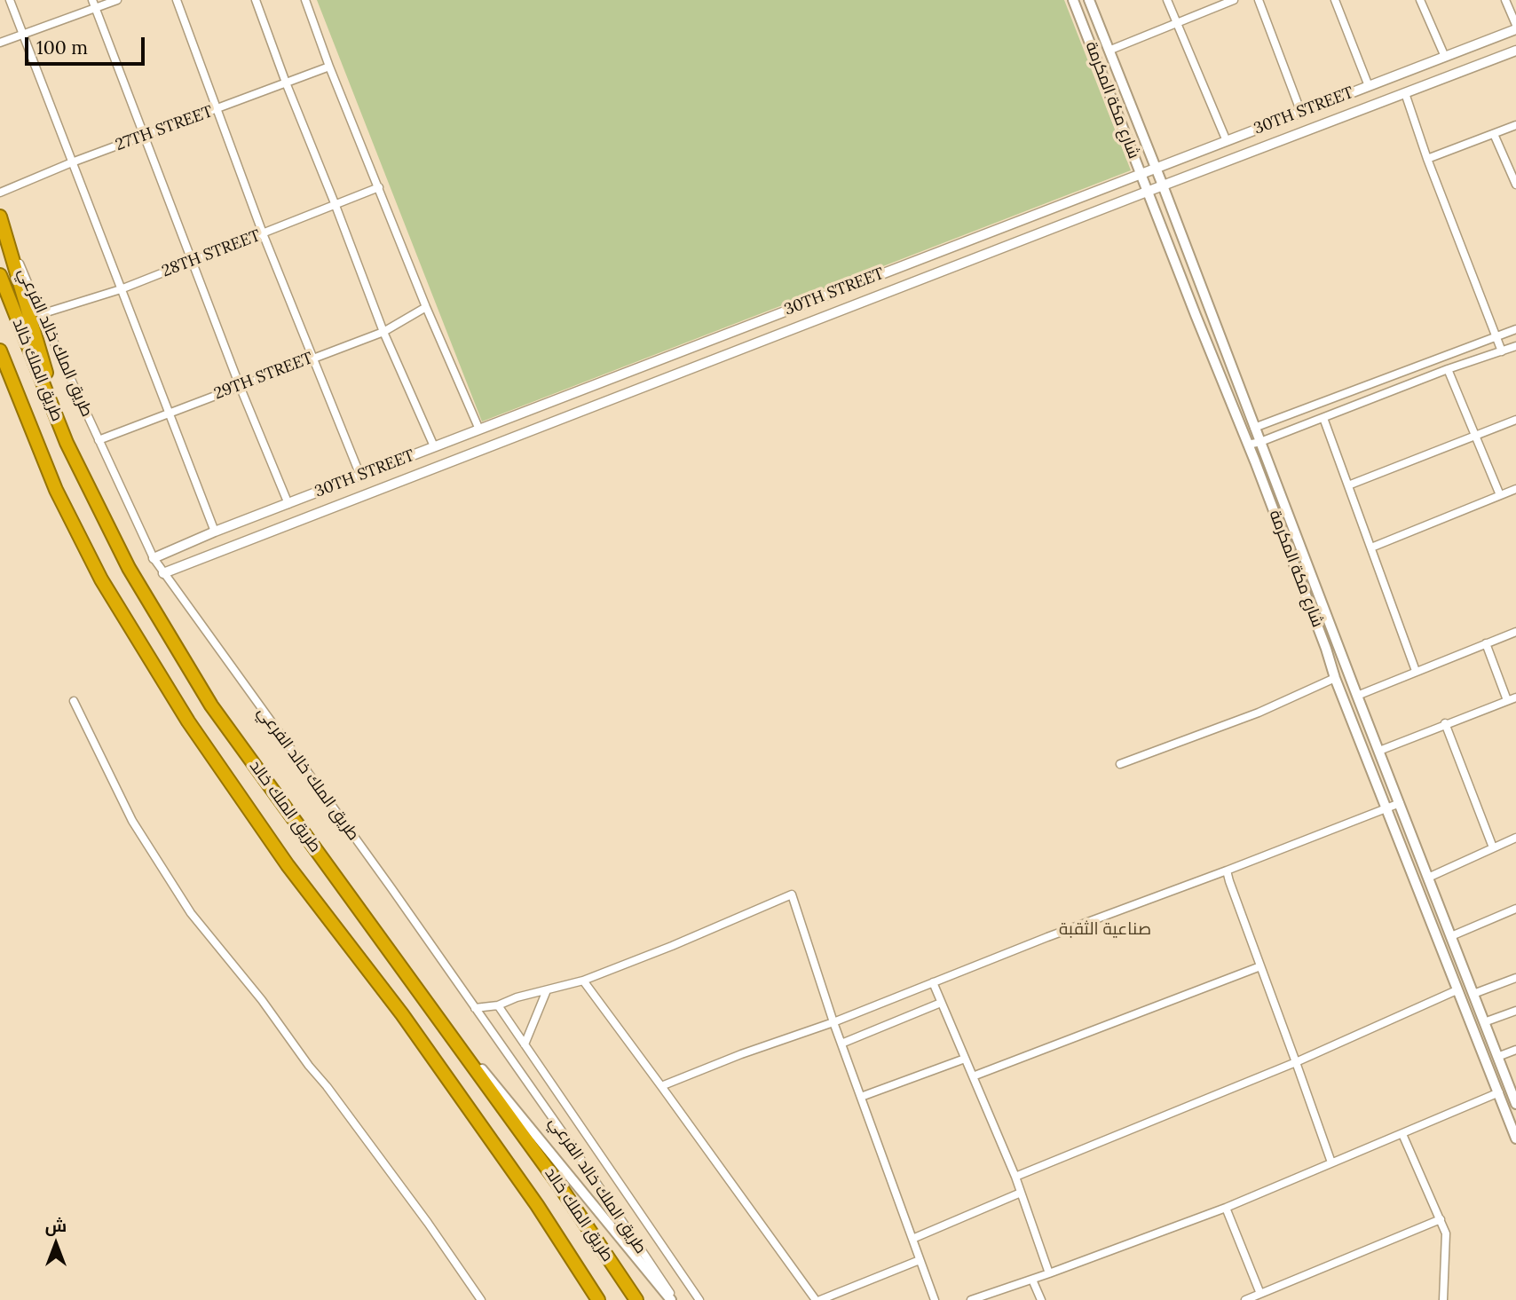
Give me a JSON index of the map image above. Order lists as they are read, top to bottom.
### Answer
{
  "streets": {
    "highway": ["طريق الملك خالد"],
    "main road": ["شارع مكة المكرمة"],
    "street": [
      "30TH STREET",
      "27TH STREET",
      "28TH STREET",
      "طريق الملك خالد الفرعي",
      "29TH STREET"
    ]
  },
  "crossings": [
    ["شارع مكة المكرمة", "30TH STREET"],
    ["30TH STREET", "طريق الملك خالد الفرعي"],
    ["28TH STREET", "طريق الملك خالد الفرعي"],
    ["طريق الملك خالد الفرعي", "29TH STREET"]
  ],
  "districts": ["صناعية الثقبة"],
  "scale_bar": "100 m",
  "north": "top"
}
